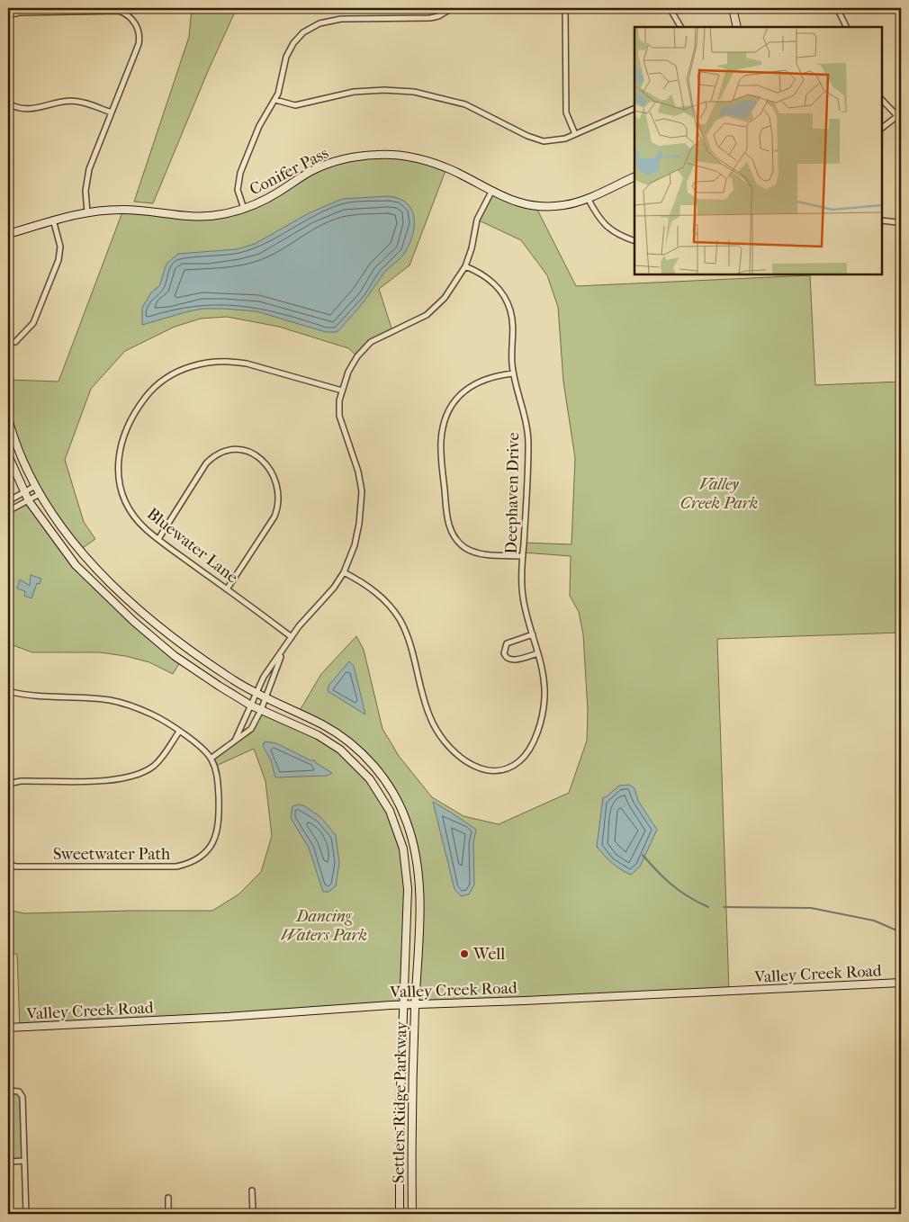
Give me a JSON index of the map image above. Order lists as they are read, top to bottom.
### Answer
{
  "streets": {
    "street": [
      "Conifer Pass",
      "Deephaven Drive",
      "Bluewater Lane",
      "Sweetwater Path",
      "Valley Creek Road",
      "Settlers Ridge Parkway"
    ]
  },
  "crossings": [
    ["Valley Creek Road", "Settlers Ridge Parkway"]
  ],
  "parks": ["Valley Creek Park", "Dancing Waters Park"],
  "places": ["Well"]
}
